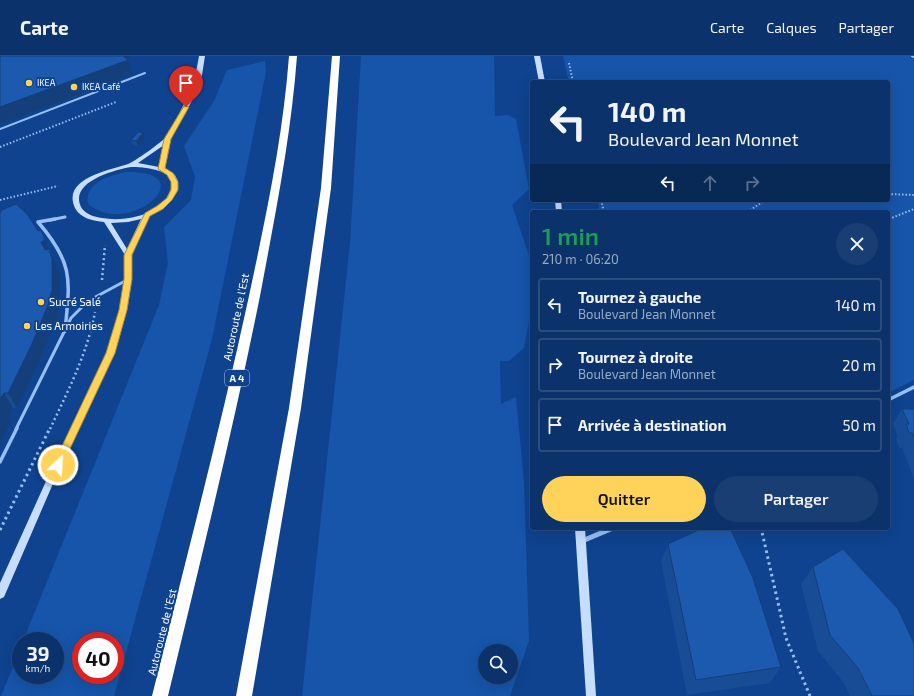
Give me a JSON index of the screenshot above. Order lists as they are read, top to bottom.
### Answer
{
  "streets": {
    "highway": ["Autoroute de l’Est", "A 4"]
  },
  "places": [
    "IKEA",
    "IKEA Café",
    "Sucré Salé",
    "Les Armoiries"
  ],
  "page": {
    "header": "Carte",
    "nav": ["Carte", "Calques", "Partager"],
    "turn": ["140 m", "Boulevard Jean Monnet"],
    "heading": ["1 min", "210 m · 06:20"],
    "list": [
      {
        "name": "Tournez à gauche",
        "note": "Boulevard Jean Monnet",
        "value": "140 m"
      },
      {
        "name": "Tournez à droite",
        "note": "Boulevard Jean Monnet",
        "value": "20 m"
      },
      {
        "name": "Arrivée à destination",
        "value": "50 m"
      }
    ],
    "buttons": ["Quitter", "Partager"],
    "speed": "39 km/h",
    "limit": "40"
  }
}
